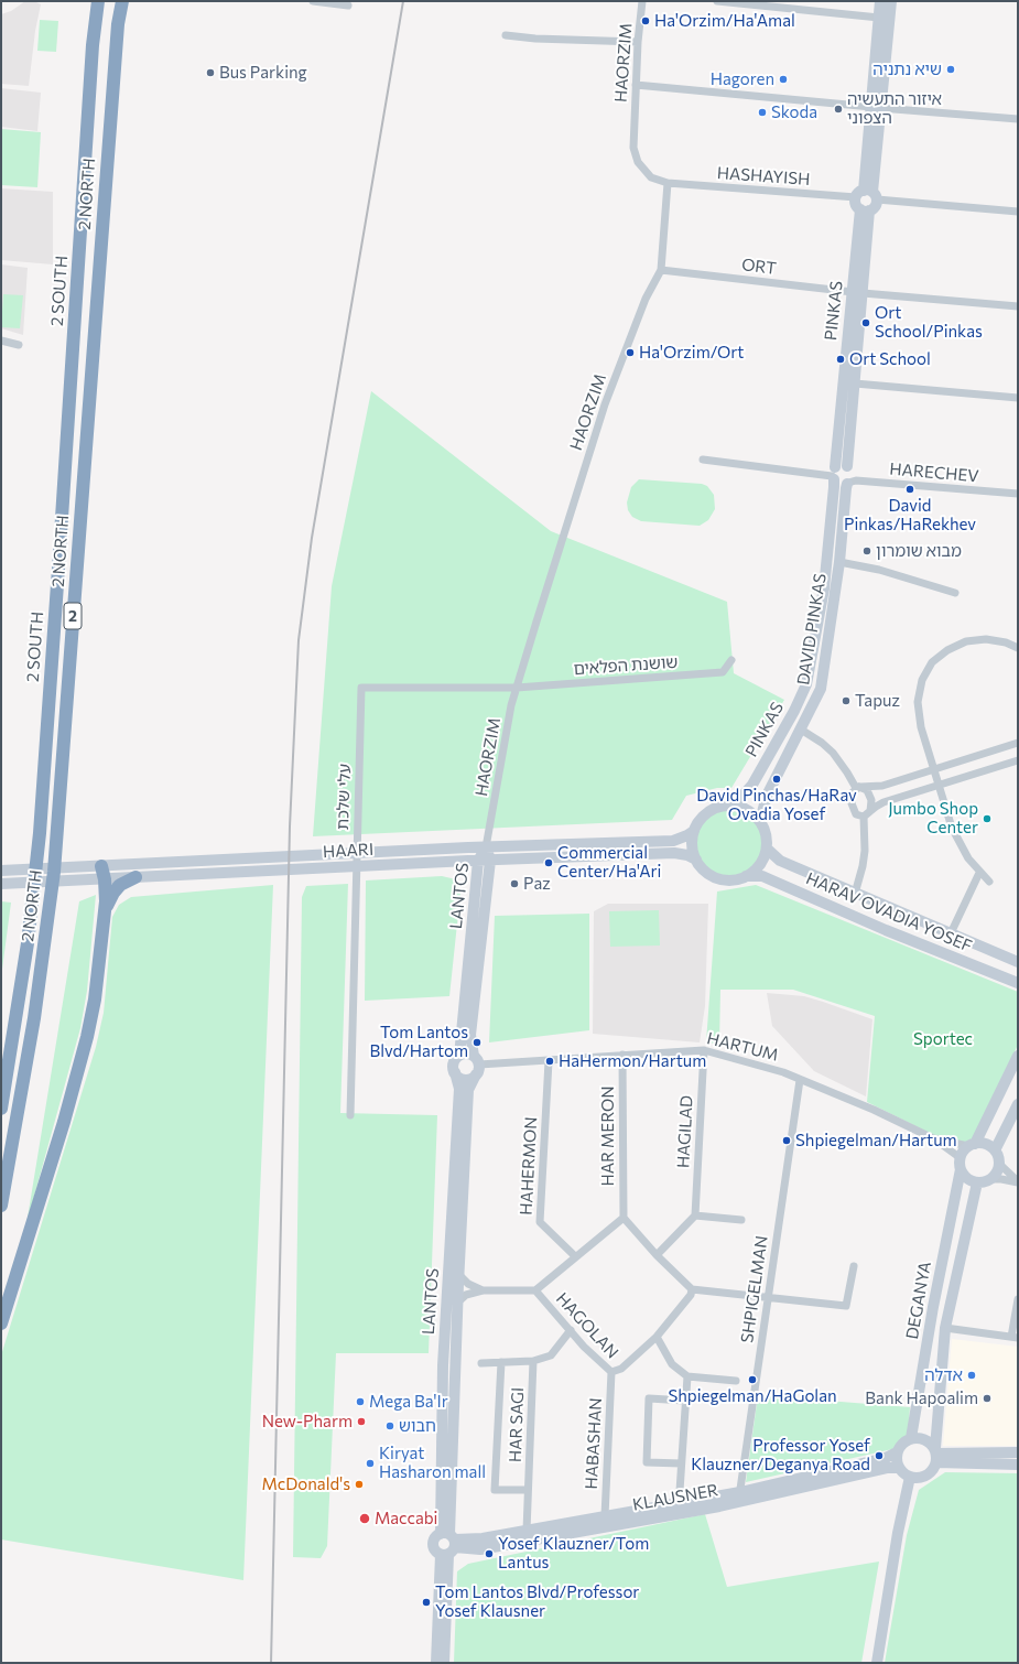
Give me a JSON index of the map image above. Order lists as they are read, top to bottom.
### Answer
{
  "streets": {
    "highway": ["2 NORTH", "2 SOUTH", "2"],
    "street": [
      "HAORZIM",
      "HASHAYISH",
      "ORT",
      "PINKAS",
      "HARECHEV",
      "DAVID PINKAS",
      "שושנת הפלאים",
      "עלי שלכת",
      "HAARI",
      "LANTOS",
      "HARAV OVADIA YOSEF",
      "HARTUM",
      "HAGILAD",
      "HAR MERON",
      "HAHERMON",
      "SHPIGELMAN",
      "DEGANYA",
      "HAGOLAN",
      "HAR SAGI",
      "HABASHAN",
      "KLAUSNER"
    ]
  },
  "crossings": [
    ["HAORZIM", "HASHAYISH"],
    ["HAORZIM", "ORT"],
    ["HAORZIM", "שושנת הפלאים"],
    ["HAORZIM", "עלי שלכת"],
    ["HAORZIM", "HAARI"],
    ["HAORZIM", "LANTOS"],
    ["ORT", "PINKAS"],
    ["PINKAS", "HARECHEV"],
    ["PINKAS", "DAVID PINKAS"],
    ["PINKAS", "HAARI"],
    ["PINKAS", "HARAV OVADIA YOSEF"],
    ["HARECHEV", "DAVID PINKAS"],
    ["DAVID PINKAS", "HAARI"],
    ["DAVID PINKAS", "HARAV OVADIA YOSEF"],
    ["שושנת הפלאים", "עלי שלכת"],
    ["HAARI", "LANTOS"],
    ["HAARI", "HARAV OVADIA YOSEF"],
    ["LANTOS", "HARTUM"],
    ["LANTOS", "HAGOLAN"],
    ["LANTOS", "KLAUSNER"],
    ["HARTUM", "HAGILAD"],
    ["HARTUM", "HAR MERON"],
    ["HARTUM", "HAHERMON"],
    ["HARTUM", "SHPIGELMAN"],
    ["HARTUM", "DEGANYA"],
    ["HAR MERON", "HAGOLAN"],
    ["HAHERMON", "HAGOLAN"],
    ["SHPIGELMAN", "KLAUSNER"],
    ["DEGANYA", "KLAUSNER"],
    ["HAGOLAN", "HABASHAN"],
    ["HAR SAGI", "KLAUSNER"],
    ["HABASHAN", "KLAUSNER"]
  ],
  "parks": ["Sportec"],
  "places": [
    "Ha'Orzim/Ha'Amal",
    "שיא נתניה",
    "Bus Parking",
    "Hagoren",
    "איזור התעשיה הצפוני",
    "Skoda",
    "Ort School/Pinkas",
    "Ha'Orzim/Ort",
    "Ort School",
    "David Pinkas/HaRekhev",
    "מבוא שומרון",
    "Tapuz",
    "David Pinchas/HaRav Ovadia Yosef",
    "Jumbo Shop Center",
    "Commercial Center/Ha'Ari",
    "Paz",
    "Tom Lantos Blvd/Hartom",
    "HaHermon/Hartum",
    "Shpiegelman/Hartum",
    "אדלה",
    "Shpiegelman/HaGolan",
    "Bank Hapoalim",
    "Mega Ba'Ir",
    "New-Pharm",
    "חבוש",
    "Professor Yosef Klauzner/Deganya Road",
    "Kiryat Hasharon mall",
    "McDonald's",
    "Maccabi",
    "Yosef Klauzner/Tom Lantus",
    "Tom Lantos Blvd/Professor Yosef Klausner"
  ]
}
